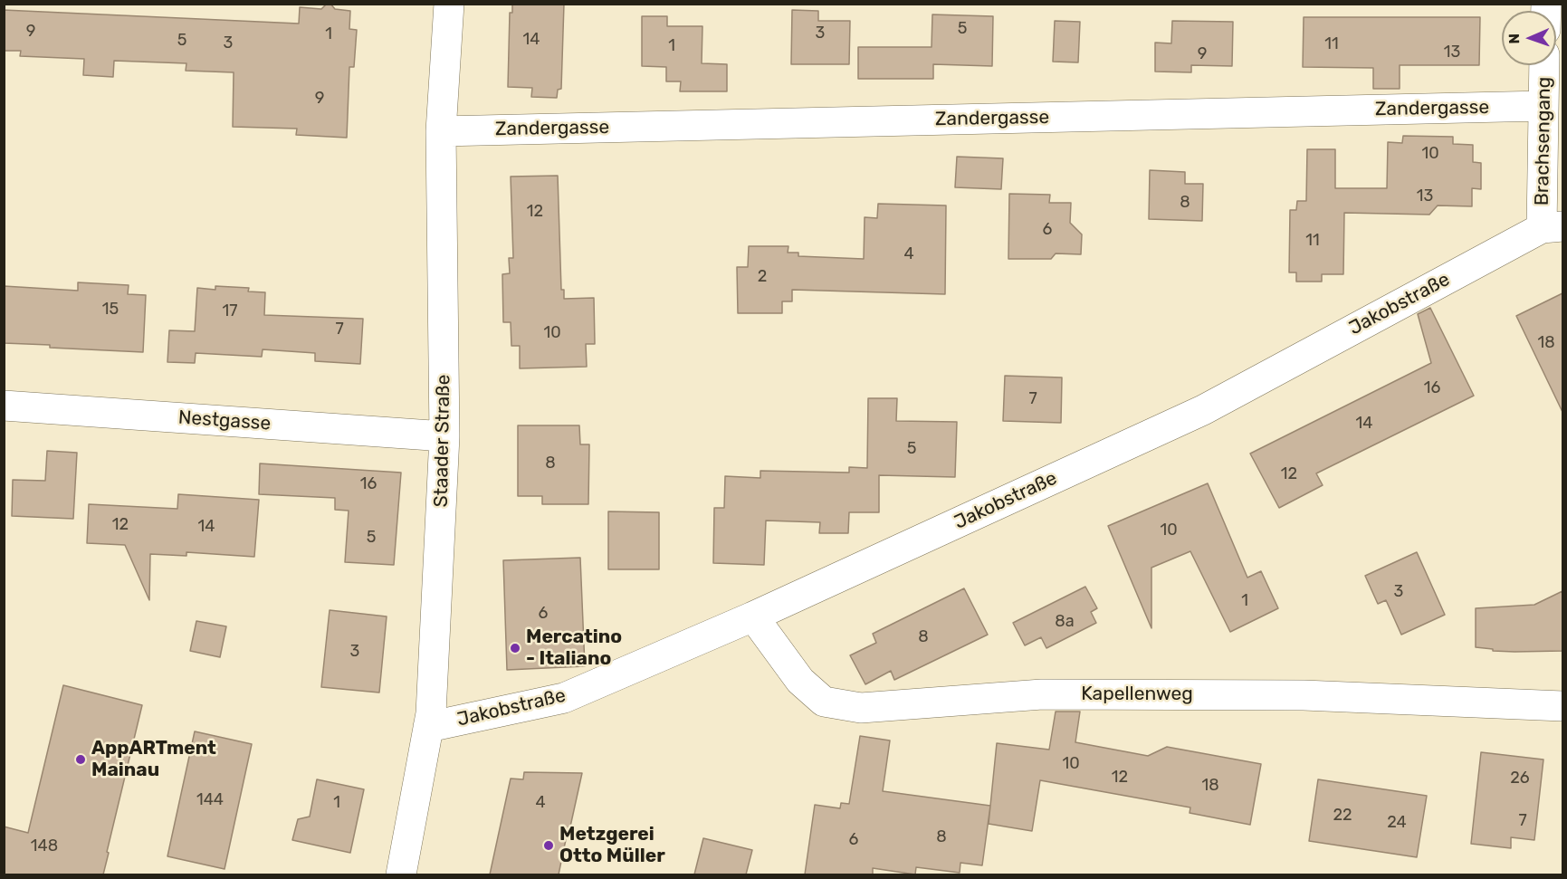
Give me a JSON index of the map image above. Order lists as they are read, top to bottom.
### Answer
{
  "streets": {
    "street": [
      "Zandergasse",
      "Brachsengang",
      "Jakobstraße",
      "Nestgasse",
      "Staader Straße",
      "Kapellenweg"
    ]
  },
  "crossings": [
    ["Zandergasse", "Brachsengang"],
    ["Zandergasse", "Staader Straße"],
    ["Brachsengang", "Jakobstraße"],
    ["Jakobstraße", "Staader Straße"],
    ["Jakobstraße", "Kapellenweg"],
    ["Nestgasse", "Staader Straße"]
  ],
  "places": ["Mercatino - Italiano", "AppARTment Mainau", "Metzgerei Otto Müller"],
  "house_numbers": [
    "5",
    "9",
    "3",
    "1",
    "14",
    "5",
    "3",
    "11",
    "1",
    "13",
    "9",
    "9",
    "10",
    "13",
    "8",
    "12",
    "6",
    "11",
    "4",
    "2",
    "15",
    "17",
    "7",
    "10",
    "18",
    "16",
    "7",
    "14",
    "5",
    "8",
    "12",
    "16",
    "12",
    "14",
    "10",
    "5",
    "3",
    "1",
    "6",
    "8a",
    "8",
    "3",
    "10",
    "12",
    "26",
    "18",
    "144",
    "1",
    "4",
    "22",
    "7",
    "24",
    "8",
    "6",
    "148"
  ],
  "north": "left"
}
